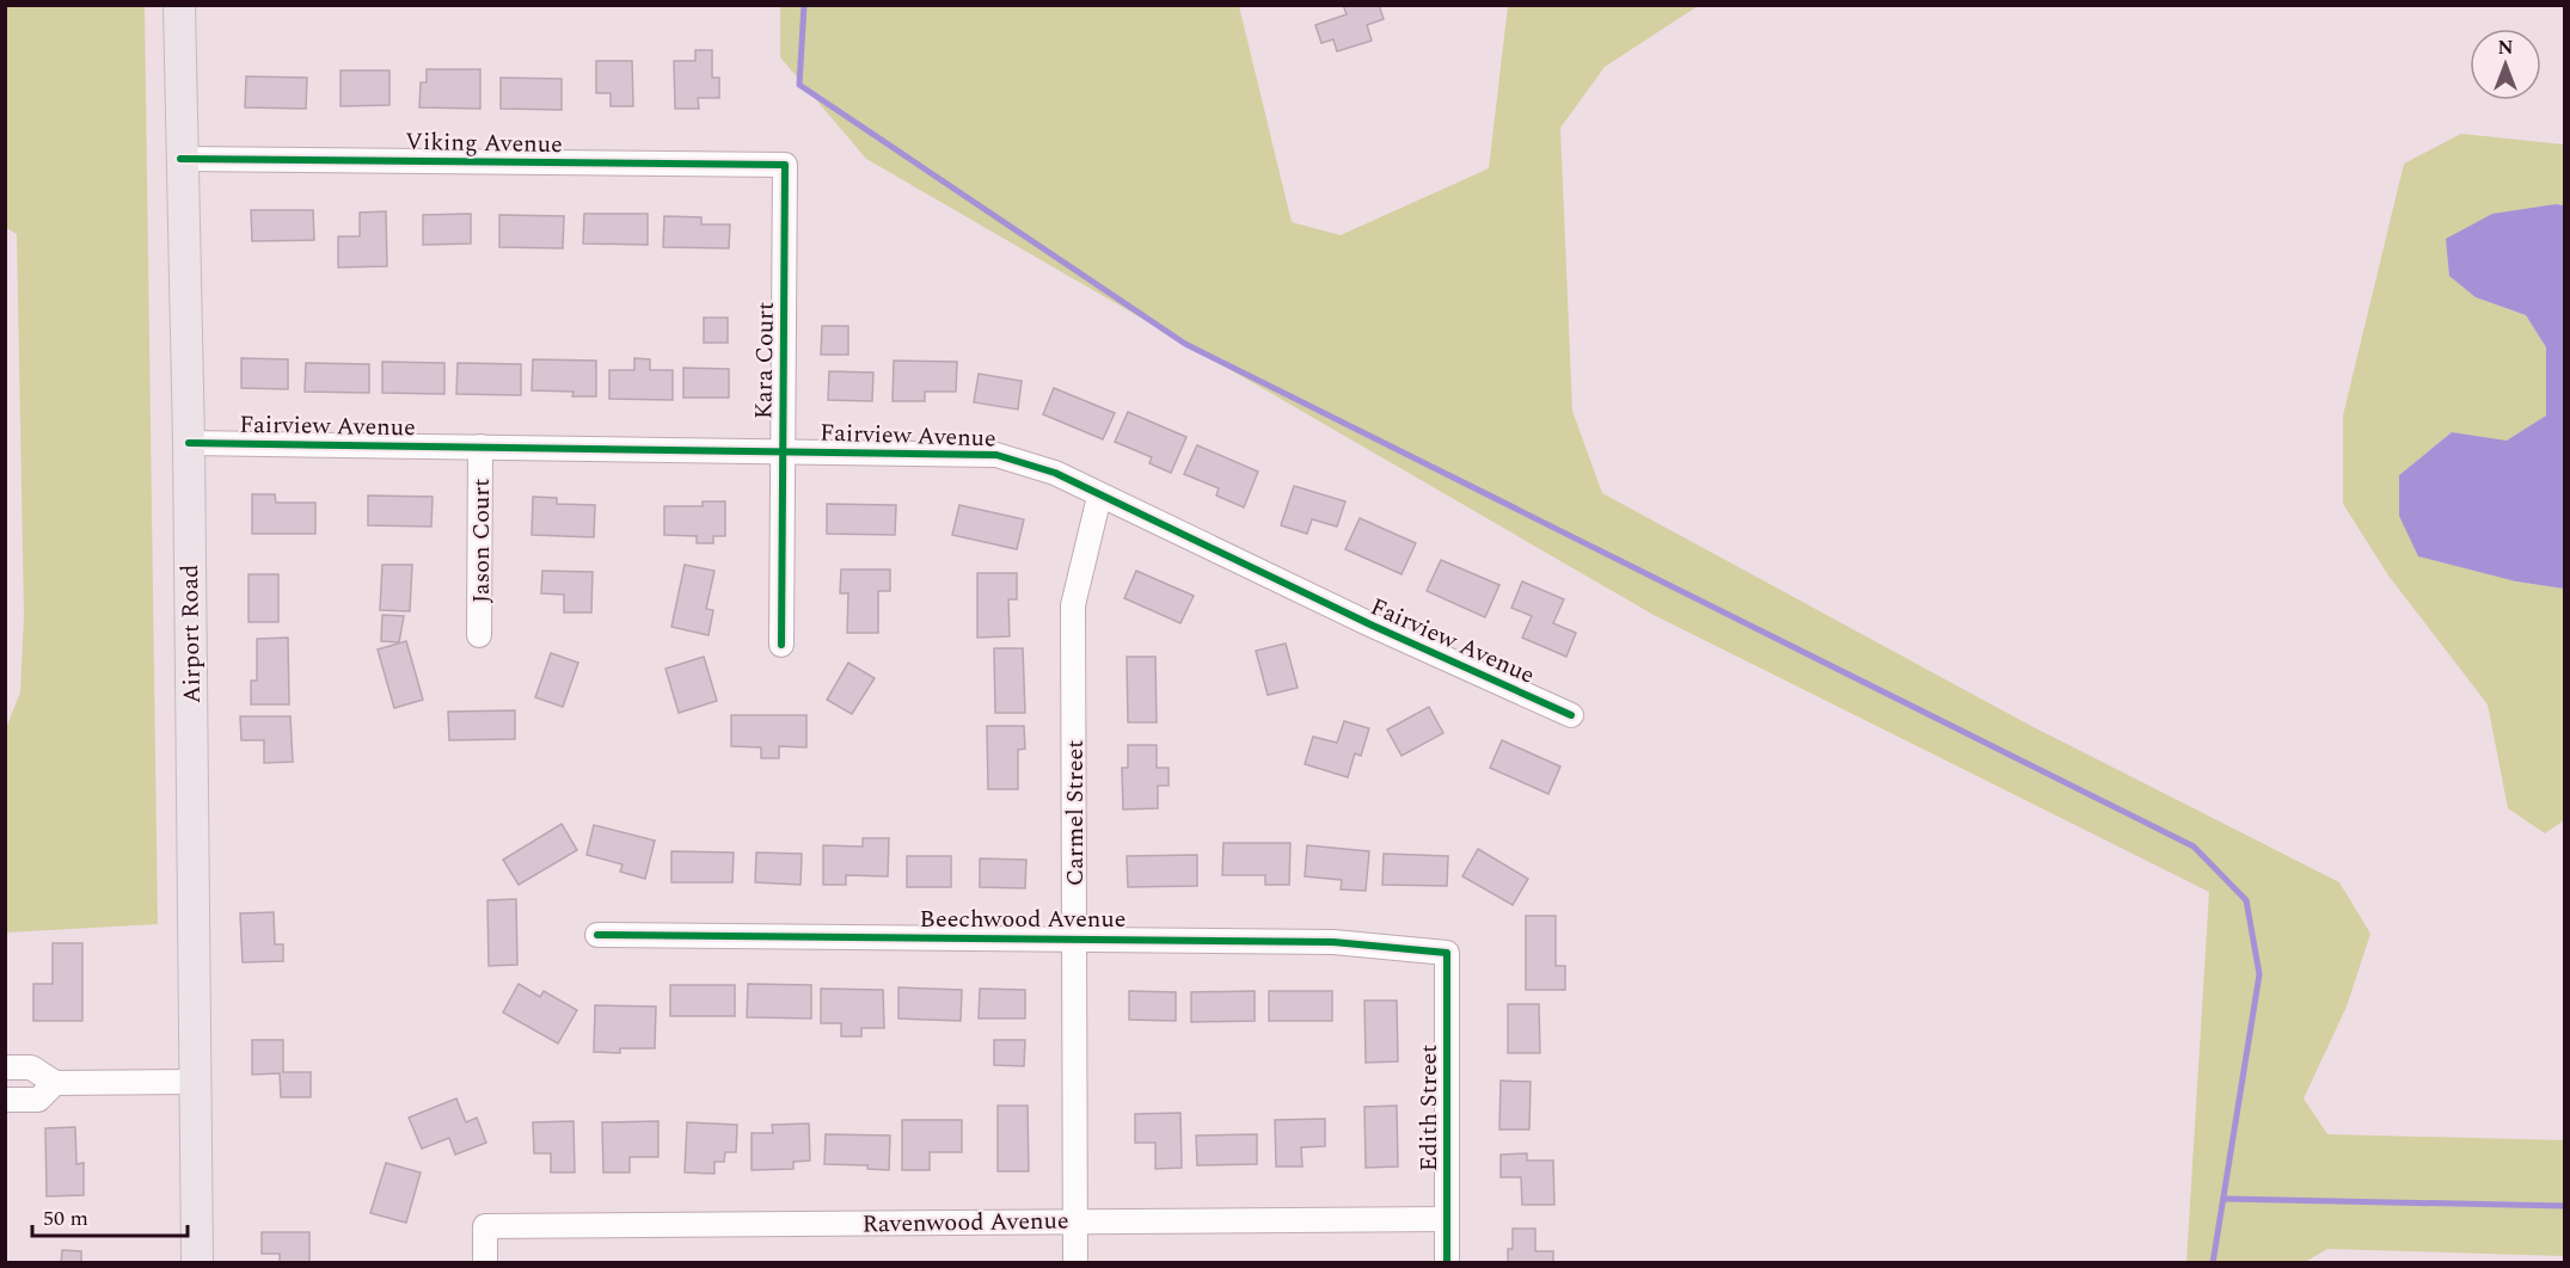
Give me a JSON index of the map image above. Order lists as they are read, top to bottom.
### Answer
{
  "streets": {
    "main road": ["Airport Road"],
    "street": [
      "Viking Avenue",
      "Kara Court",
      "Fairview Avenue",
      "Jason Court",
      "Carmel Street",
      "Beechwood Avenue",
      "Edith Street",
      "Ravenwood Avenue"
    ]
  },
  "crossings": [
    ["Viking Avenue", "Kara Court"],
    ["Viking Avenue", "Airport Road"],
    ["Kara Court", "Fairview Avenue"],
    ["Fairview Avenue", "Jason Court"],
    ["Fairview Avenue", "Airport Road"],
    ["Fairview Avenue", "Carmel Street"],
    ["Carmel Street", "Beechwood Avenue"],
    ["Carmel Street", "Ravenwood Avenue"],
    ["Beechwood Avenue", "Edith Street"],
    ["Edith Street", "Ravenwood Avenue"]
  ],
  "scale_bar": "50 m",
  "north": "top"
}
